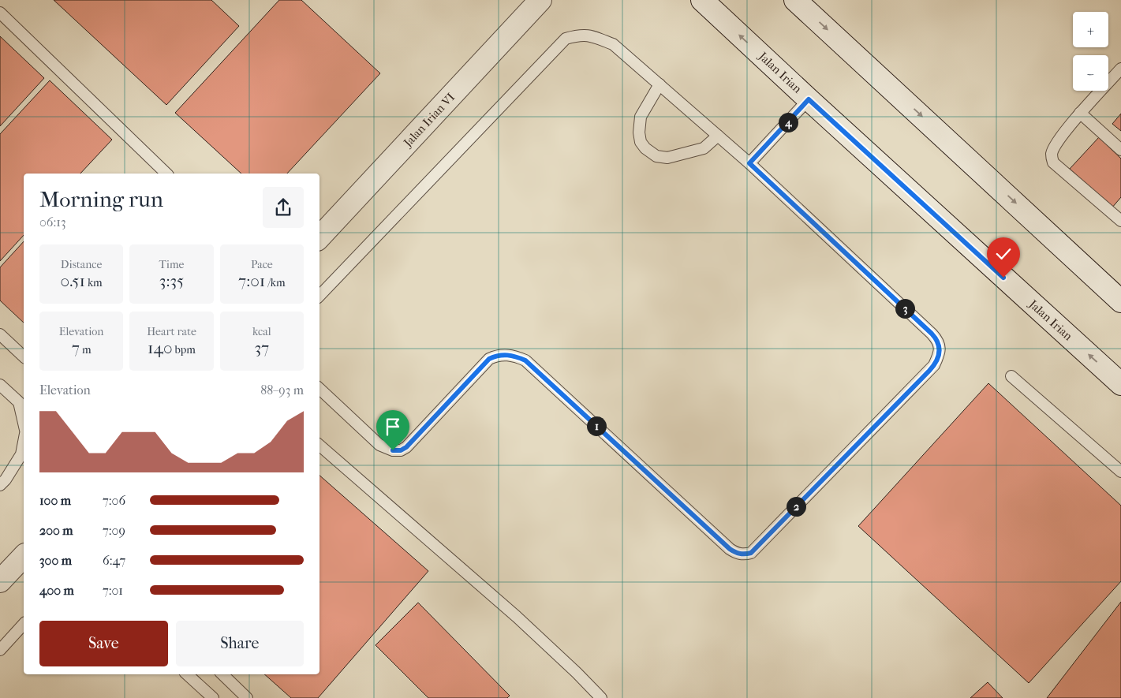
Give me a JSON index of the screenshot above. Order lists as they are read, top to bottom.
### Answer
{
  "streets": {
    "street": ["Jalan Irian", "Jalan Irian VI"]
  },
  "page": {
    "map_buttons": ["+", "−"],
    "pins": [
      "4",
      "3",
      "1",
      "2"
    ],
    "heading": ["Morning run", "06:13"],
    "stats": [
      ["Distance", "0.51 km"],
      ["Time", "3:35"],
      ["Pace", "7:01 /km"],
      ["Elevation", "7 m"],
      ["Heart rate", "140 bpm"],
      ["kcal", "37"]
    ],
    "chart": ["Elevation", "88–93 m"],
    "list": [
      {
        "name": "100 m",
        "note": "7:06"
      },
      {
        "name": "200 m",
        "note": "7:09"
      },
      {
        "name": "300 m",
        "note": "6:47"
      },
      {
        "name": "400 m",
        "note": "7:01"
      }
    ],
    "buttons": ["Save", "Share"]
  }
}
